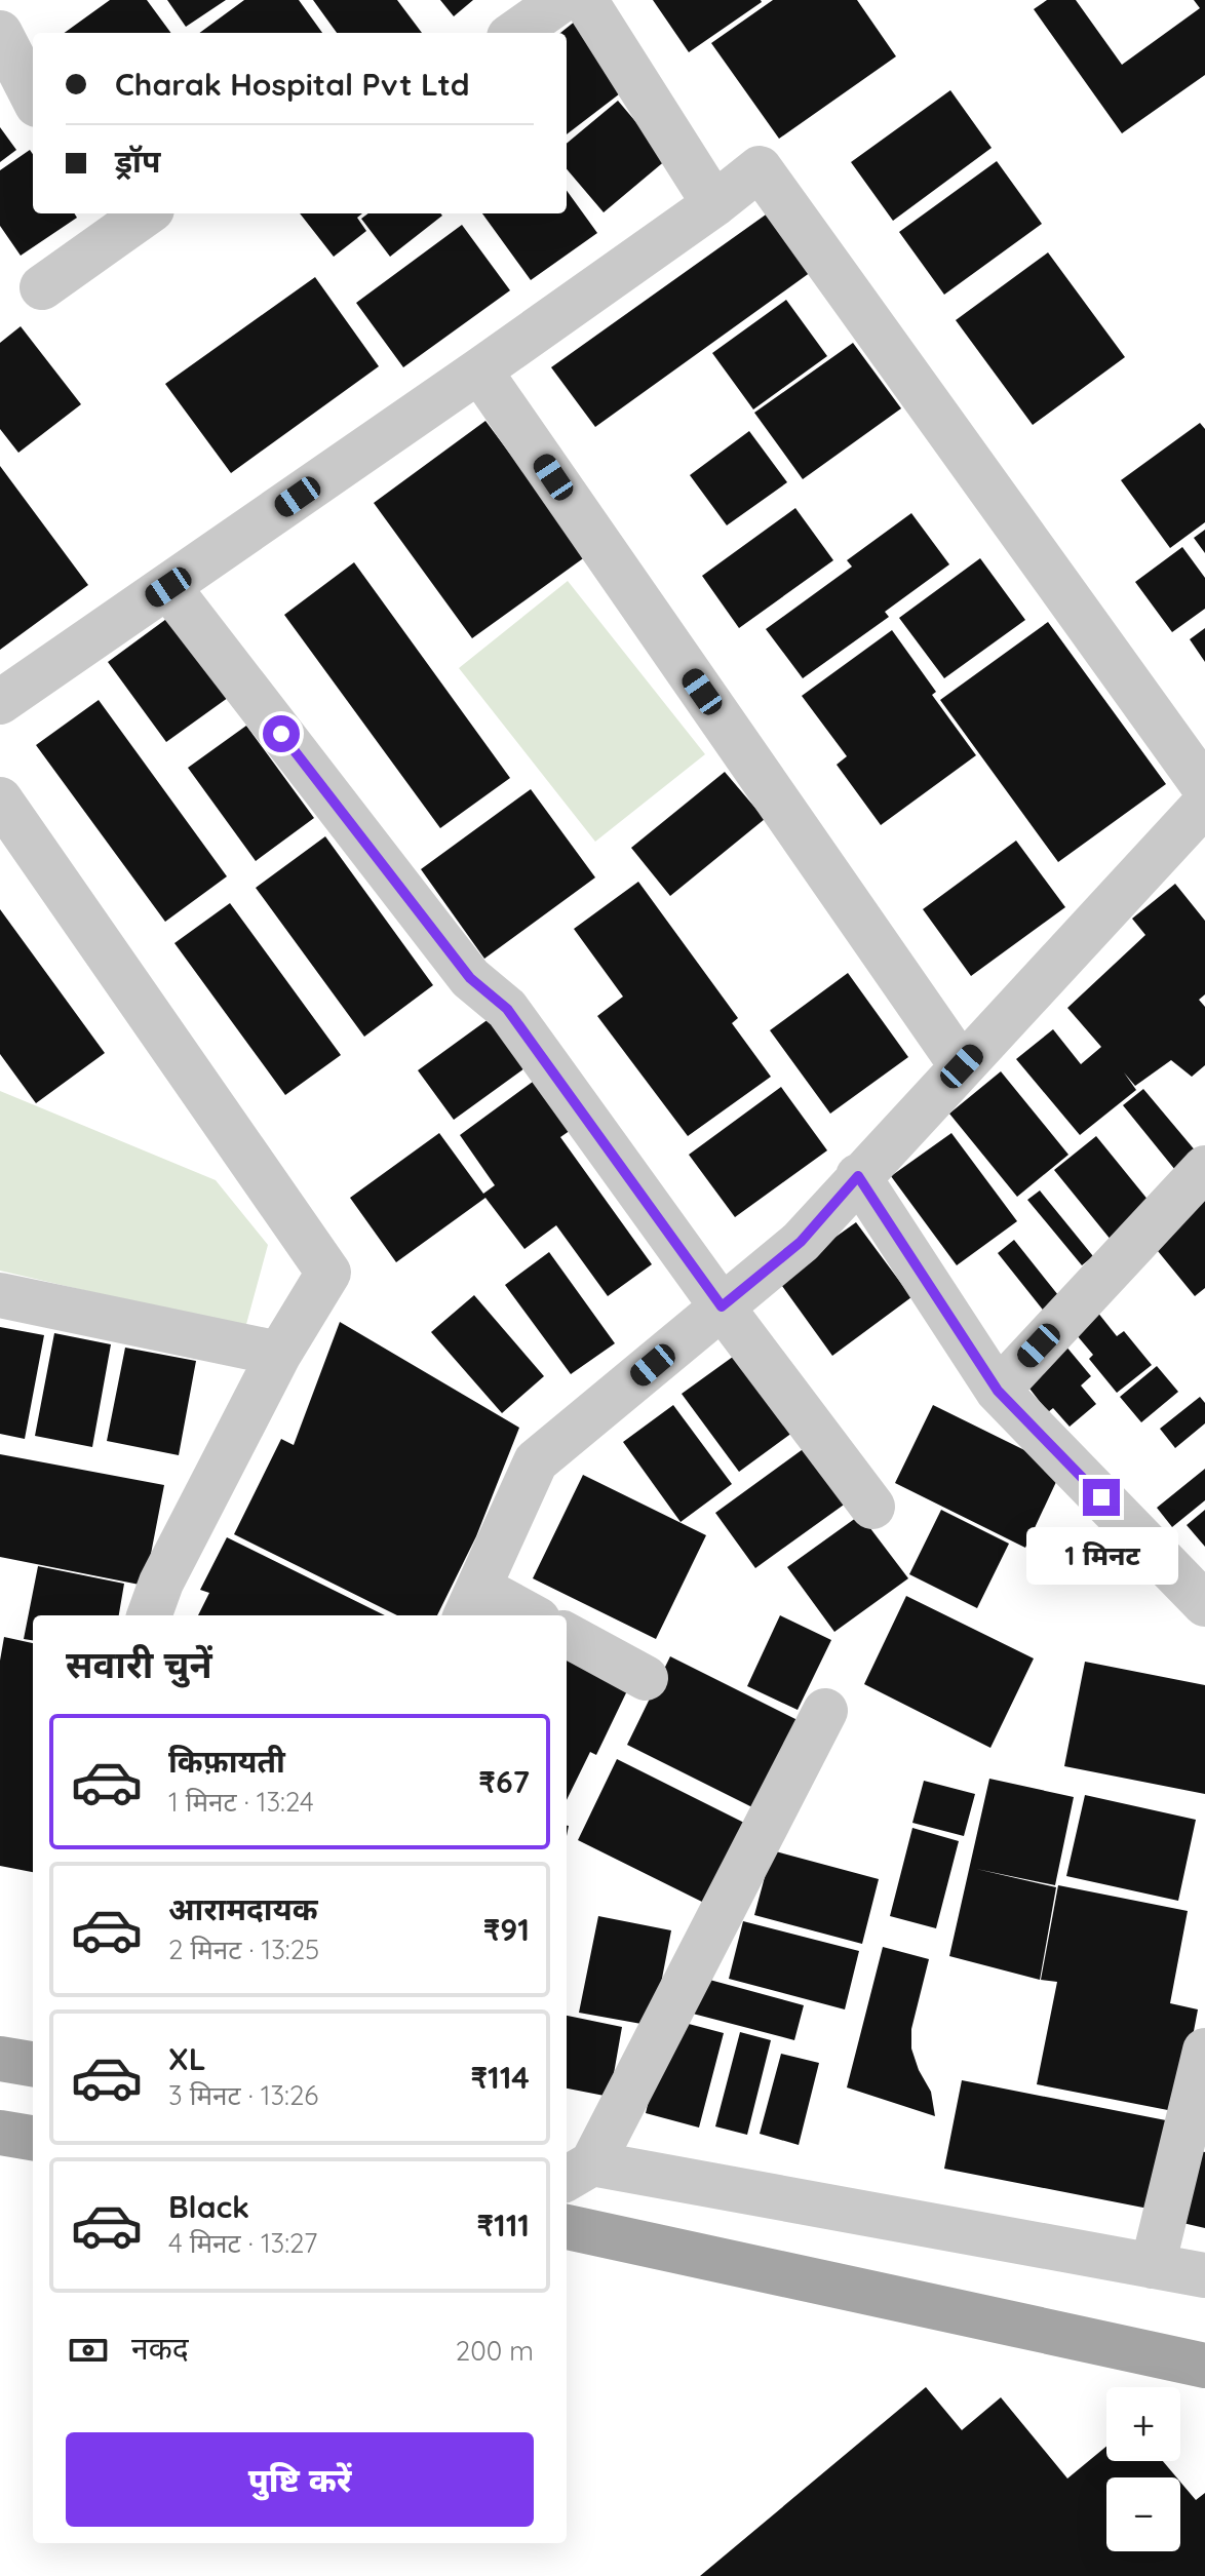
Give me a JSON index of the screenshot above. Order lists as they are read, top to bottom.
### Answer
{
  "page": {
    "banner": ["Charak Hospital Pvt Ltd", "ड्रॉप"],
    "bubble": "1 मिनट",
    "heading": "सवारी चुनें",
    "list": [
      {
        "name": "किफ़ायती",
        "note": "1 मिनट · 13:24",
        "value": "₹67"
      },
      {
        "name": "आरामदायक",
        "note": "2 मिनट · 13:25",
        "value": "₹91"
      },
      {
        "name": "XL",
        "note": "3 मिनट · 13:26",
        "value": "₹114"
      },
      {
        "name": "Black",
        "note": "4 मिनट · 13:27",
        "value": "₹111"
      }
    ],
    "pay": ["नकद", "200 m"],
    "map_buttons": ["+", "−"],
    "buttons": "पुष्टि करें"
  }
}
